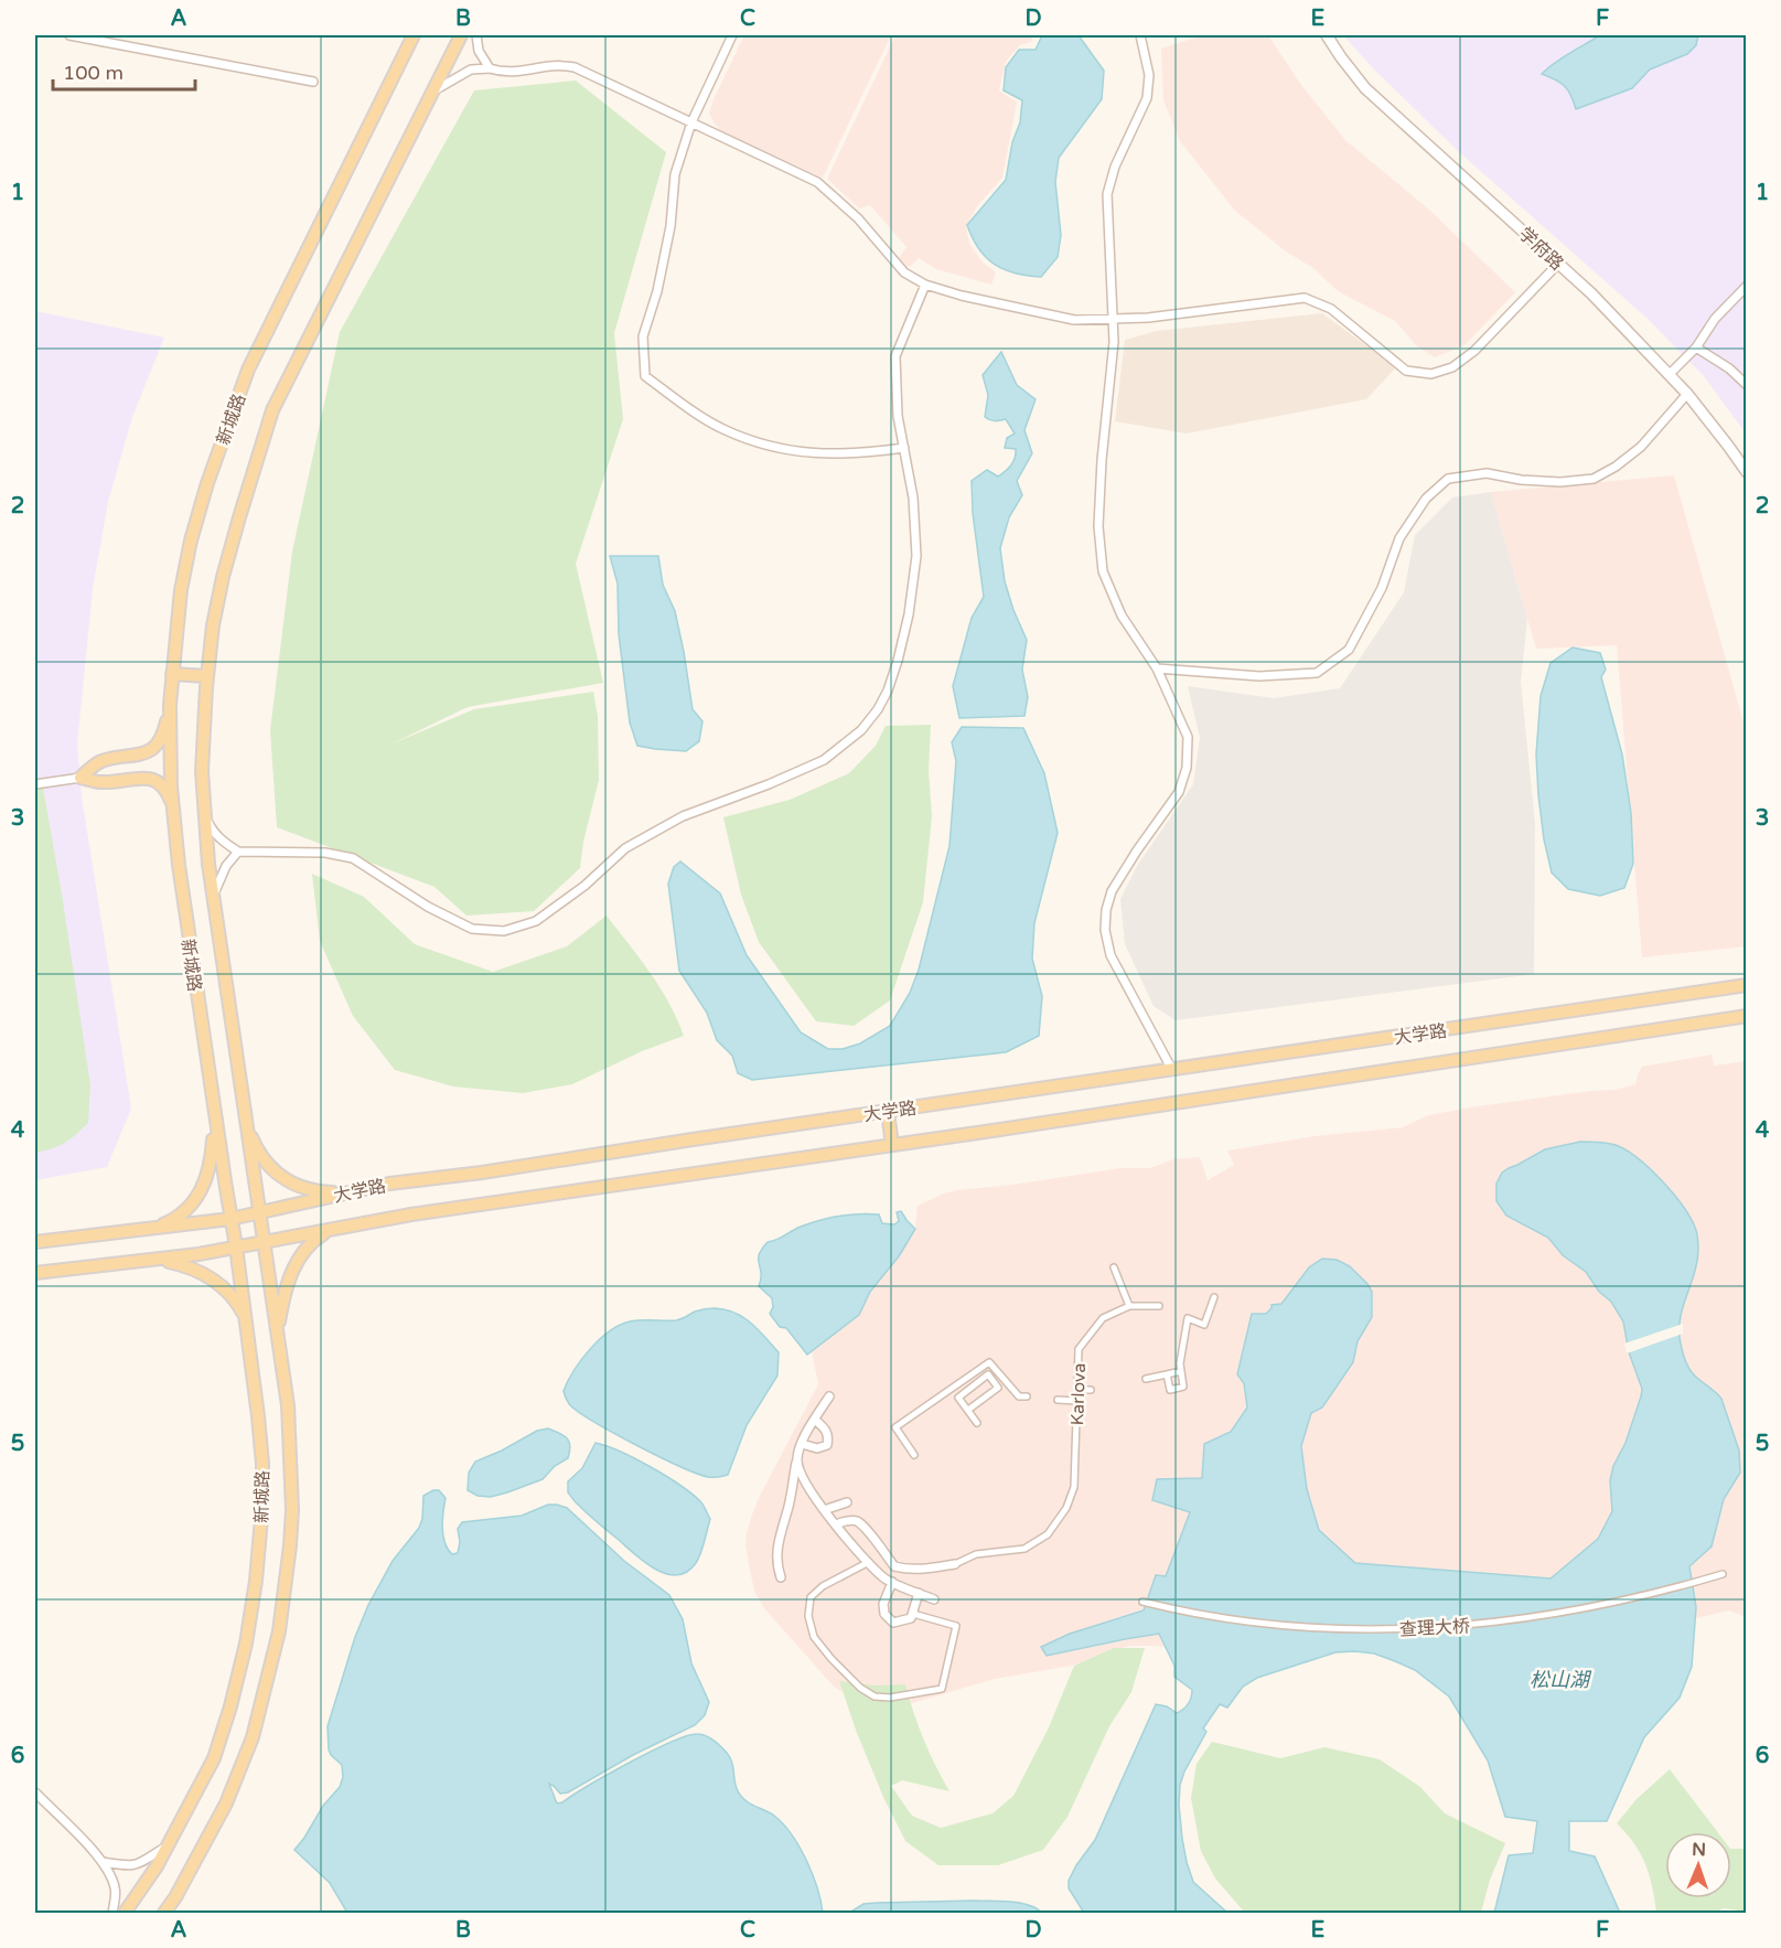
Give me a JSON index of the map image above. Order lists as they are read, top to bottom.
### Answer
{
  "streets": {
    "main road": ["新城路", "大学路"],
    "street": ["学府路", "Karlova", "查理大桥"]
  },
  "crossings": [
    ["新城路", "大学路"]
  ],
  "water": ["松山湖"],
  "scale_bar": "100 m",
  "north": "top",
  "grid": {
    "columns": [
      "A",
      "B",
      "C",
      "D",
      "E",
      "F"
    ],
    "rows": [
      "1",
      "2",
      "3",
      "4",
      "5",
      "6"
    ]
  }
}
